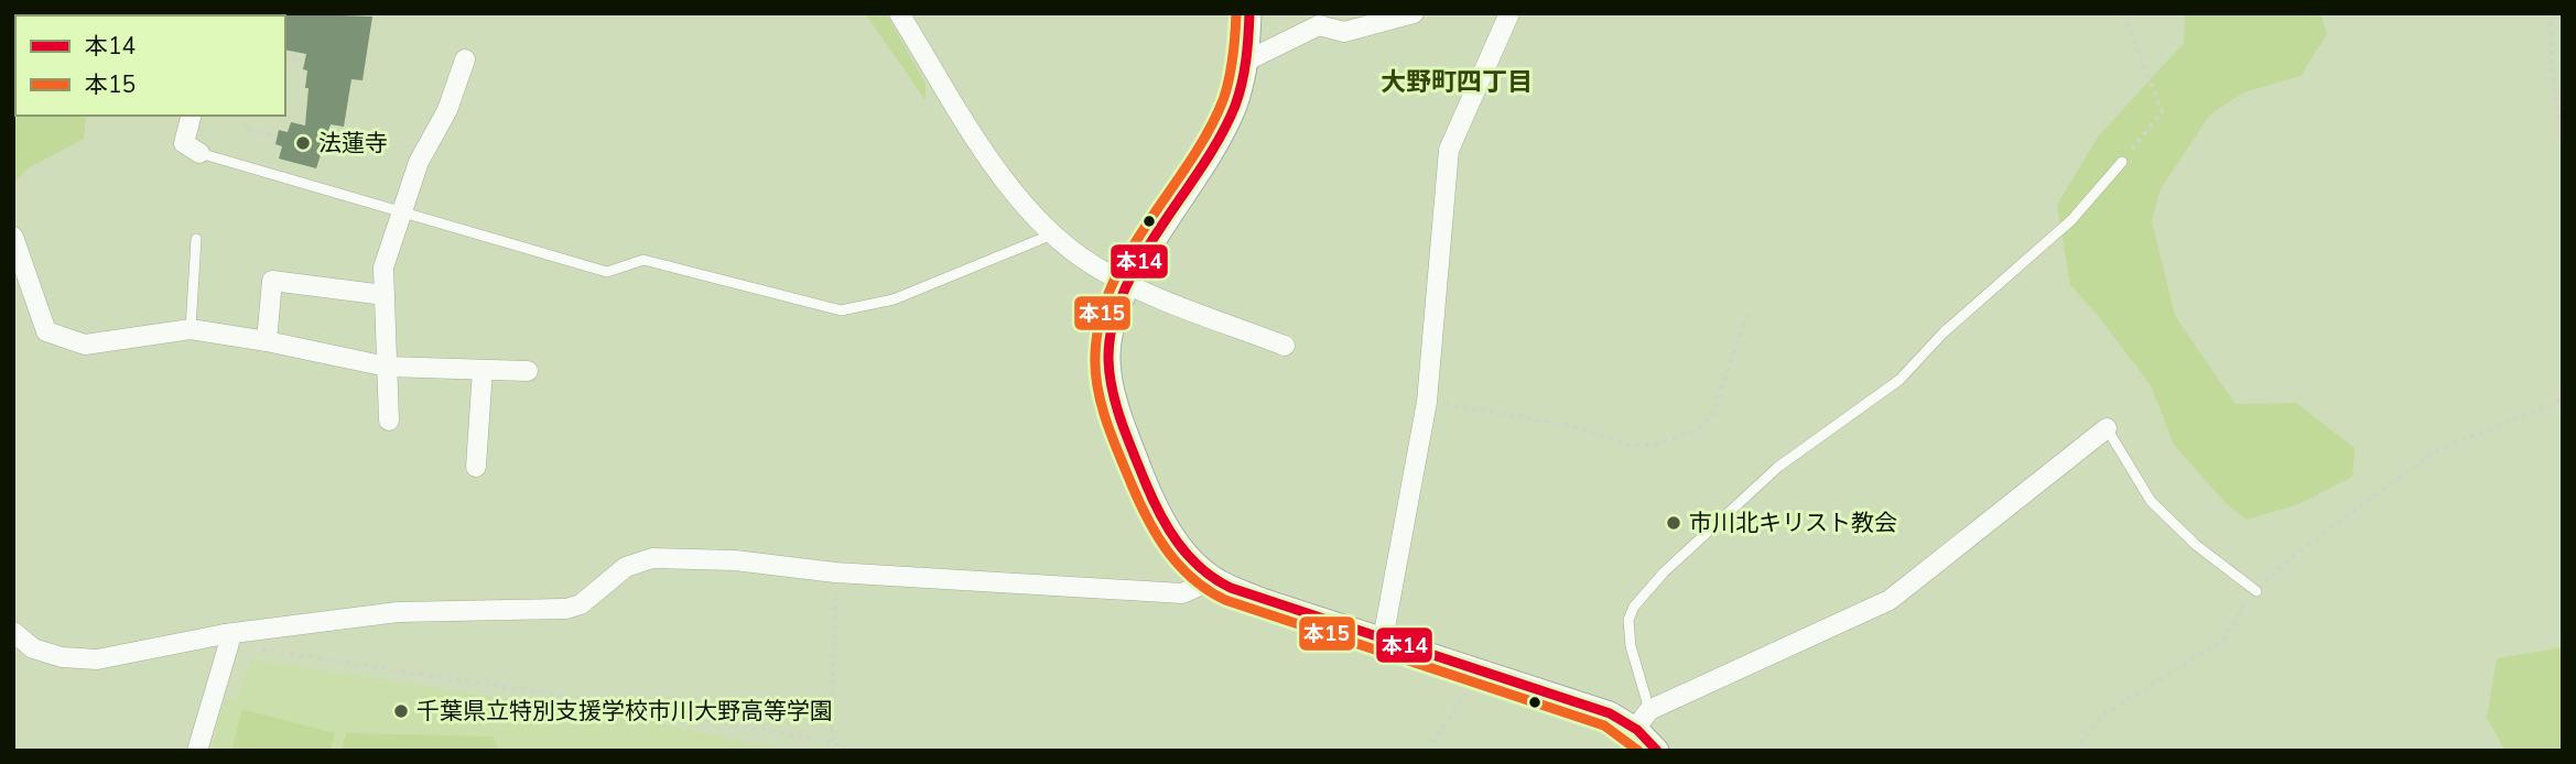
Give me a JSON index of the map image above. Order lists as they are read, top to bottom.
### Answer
{
  "districts": ["大野町四丁目"],
  "places": ["法蓮寺", "市川北キリスト教会", "千葉県立特別支援学校市川大野高等学園"],
  "lines": ["transit line 本14", "transit line 本15"],
  "legend": ["本14", "本15"]
}
